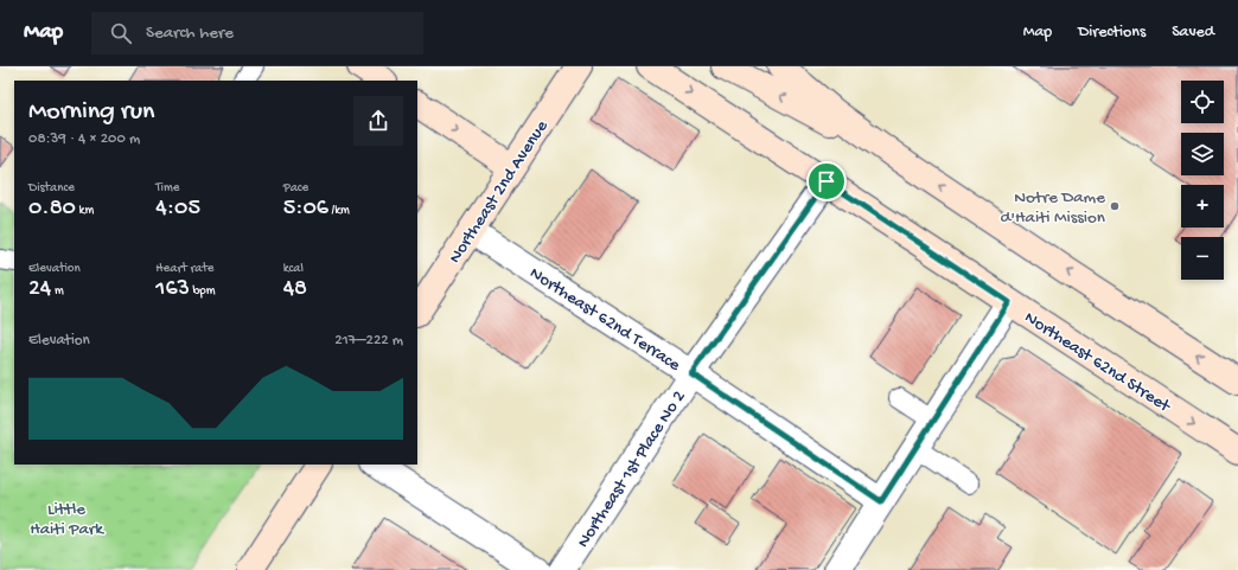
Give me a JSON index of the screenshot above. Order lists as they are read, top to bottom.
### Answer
{
  "streets": {
    "main road": ["Northeast 2nd Avenue", "Northeast 62nd Street"],
    "street": ["Northeast 62nd Terrace", "Northeast 1st Place No 2"]
  },
  "crossings": [
    ["Northeast 2nd Avenue", "Northeast 62nd Terrace"],
    ["Northeast 62nd Terrace", "Northeast 1st Place No 2"],
    ["Northeast 62nd Street", "Northeast 1st Place No 2"]
  ],
  "parks": ["Little Haiti Park"],
  "places": ["Notre Dame d'Haiti Mission"],
  "page": {
    "header": "Map",
    "search": "Search here",
    "nav": ["Map", "Directions", "Saved"],
    "map_buttons": ["+", "−"],
    "heading": ["Morning run", "08:39 · 4 × 200 m"],
    "stats": [
      ["Distance", "0.80 km"],
      ["Time", "4:05"],
      ["Pace", "5:06 /km"],
      ["Elevation", "24 m"],
      ["Heart rate", "163 bpm"],
      ["kcal", "48"]
    ],
    "chart": ["Elevation", "217–222 m"]
  }
}
